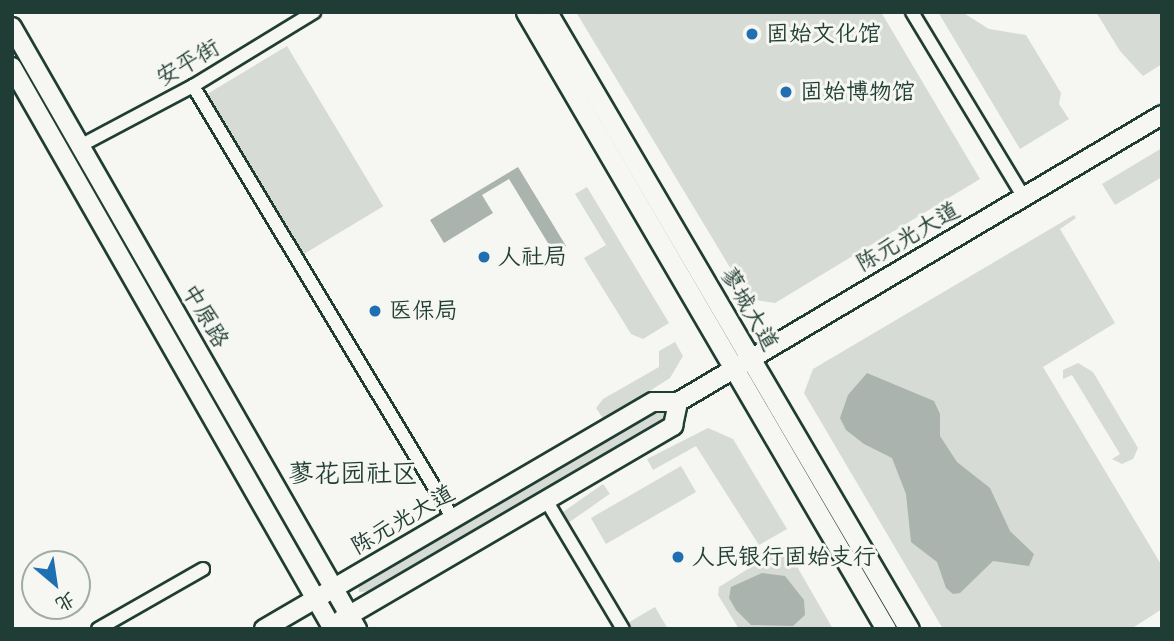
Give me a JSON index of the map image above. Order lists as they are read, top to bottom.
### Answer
{
  "streets": {
    "main road": ["陈元光大道", "蓼城大道", "中原路"],
    "street": ["安平街"]
  },
  "crossings": [
    ["安平街", "中原路"],
    ["陈元光大道", "蓼城大道"],
    ["陈元光大道", "中原路"]
  ],
  "districts": ["蓼花园社区"],
  "places": [
    "固始文化馆",
    "固始博物馆",
    "人社局",
    "医保局",
    "人民银行固始支行"
  ],
  "north": "bottom right"
}
